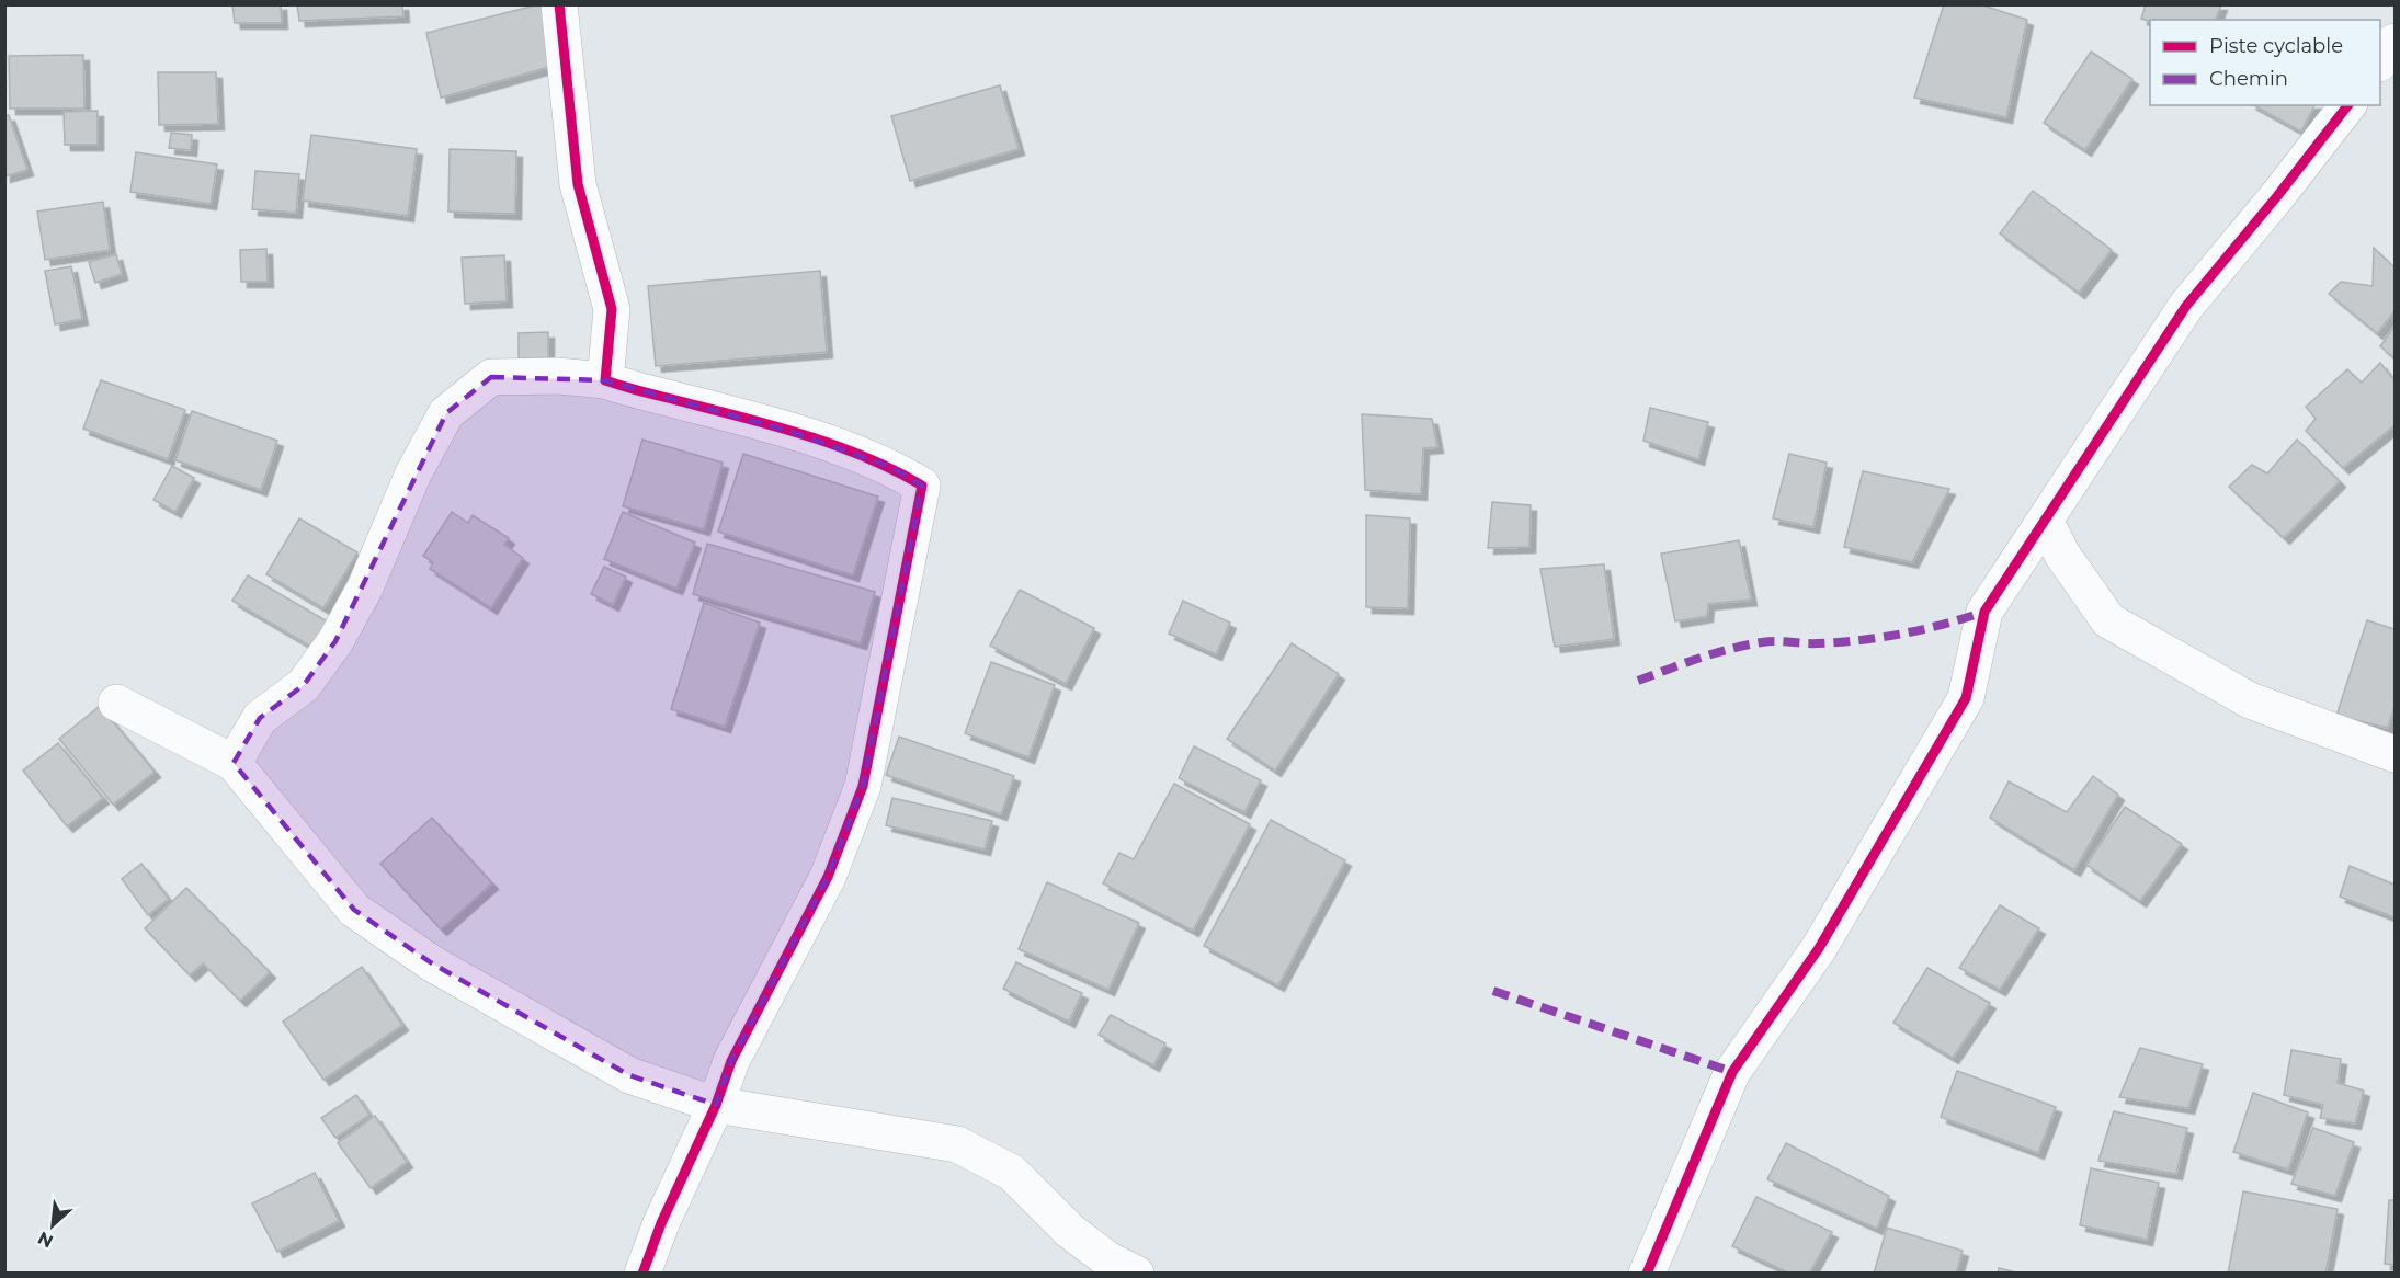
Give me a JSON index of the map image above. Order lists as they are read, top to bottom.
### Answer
{
  "legend": ["Piste cyclable", "Chemin"],
  "north": "bottom left"
}
